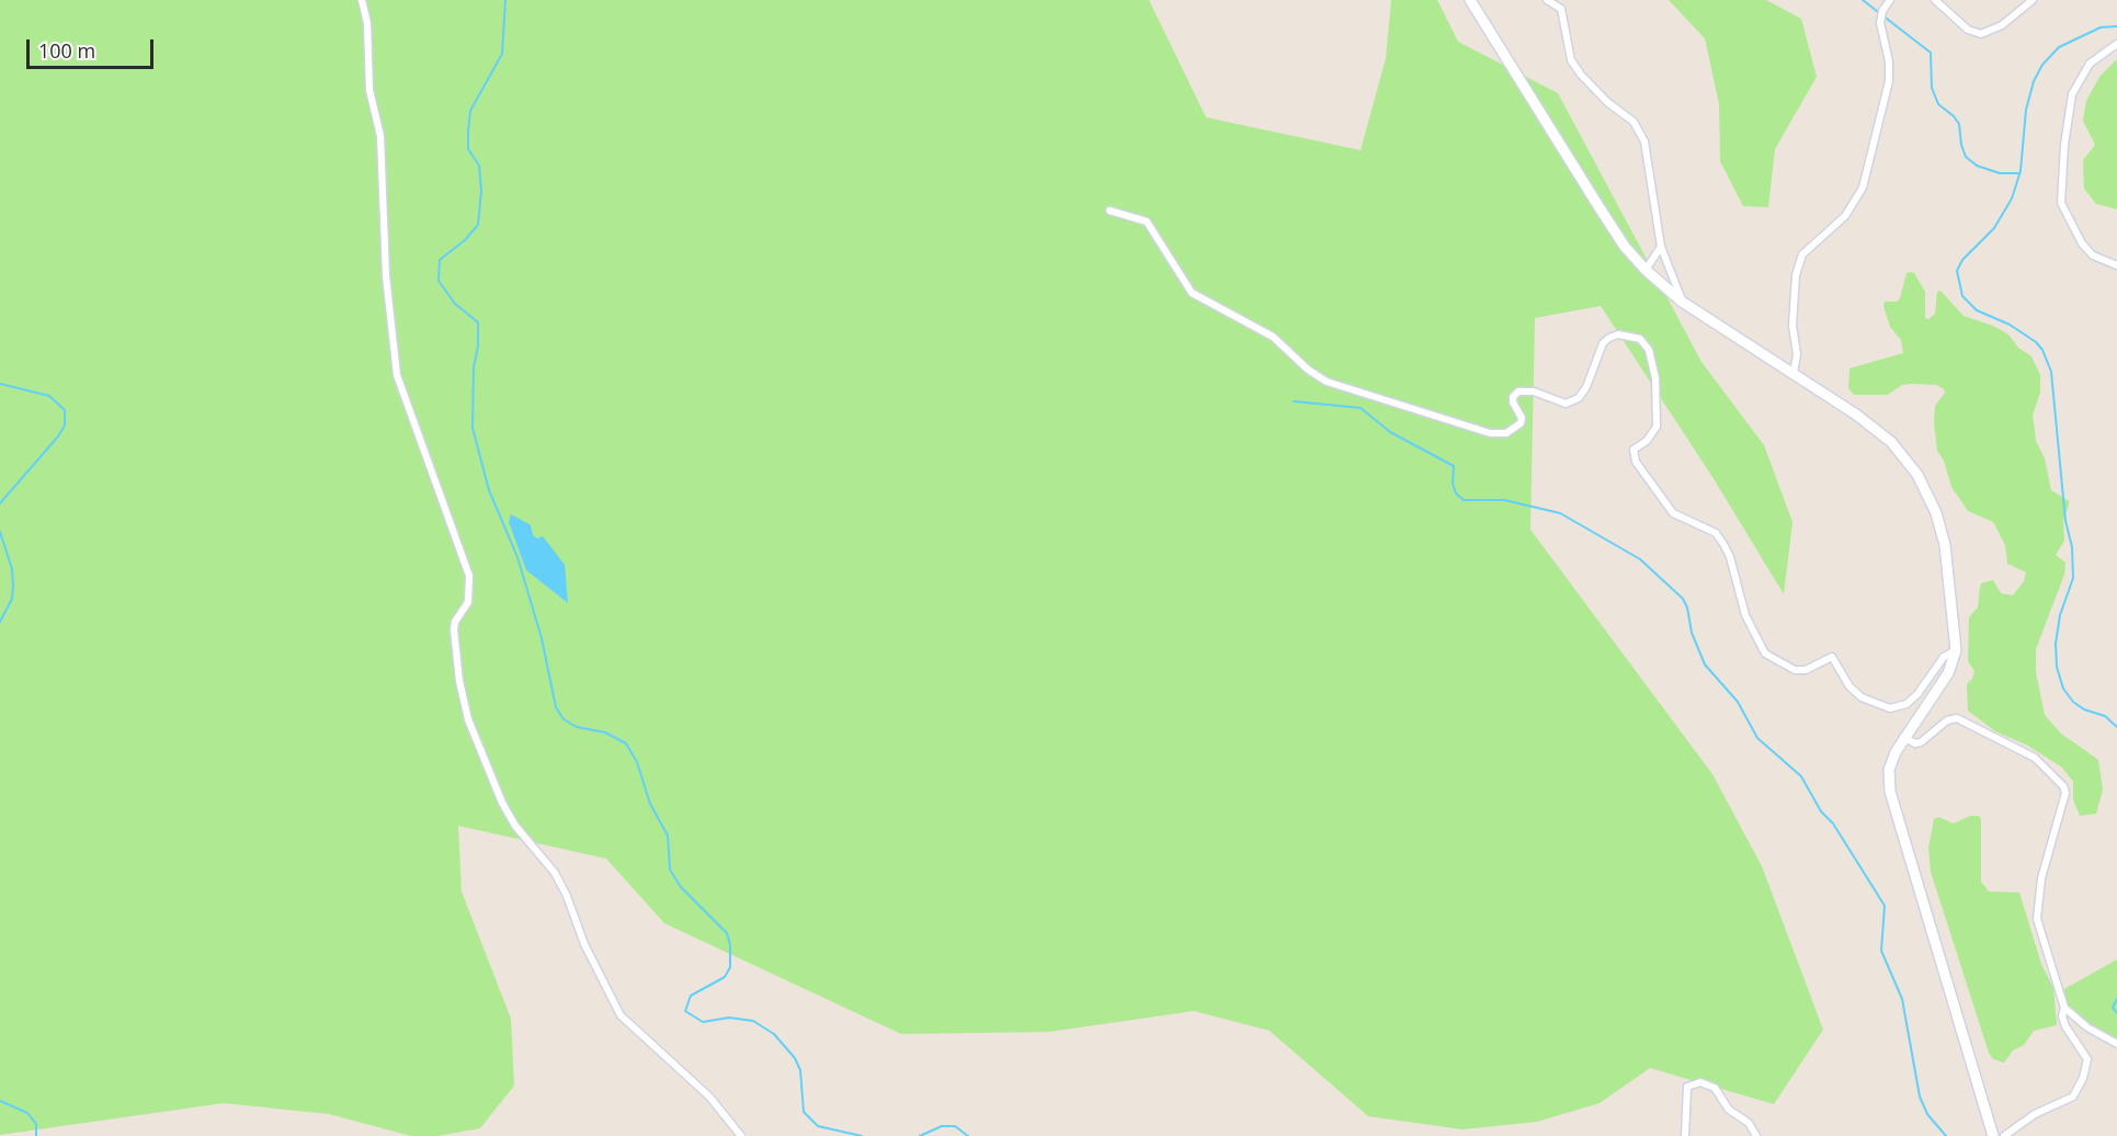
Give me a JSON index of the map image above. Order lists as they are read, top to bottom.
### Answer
{
  "scale_bar": "100 m"
}
